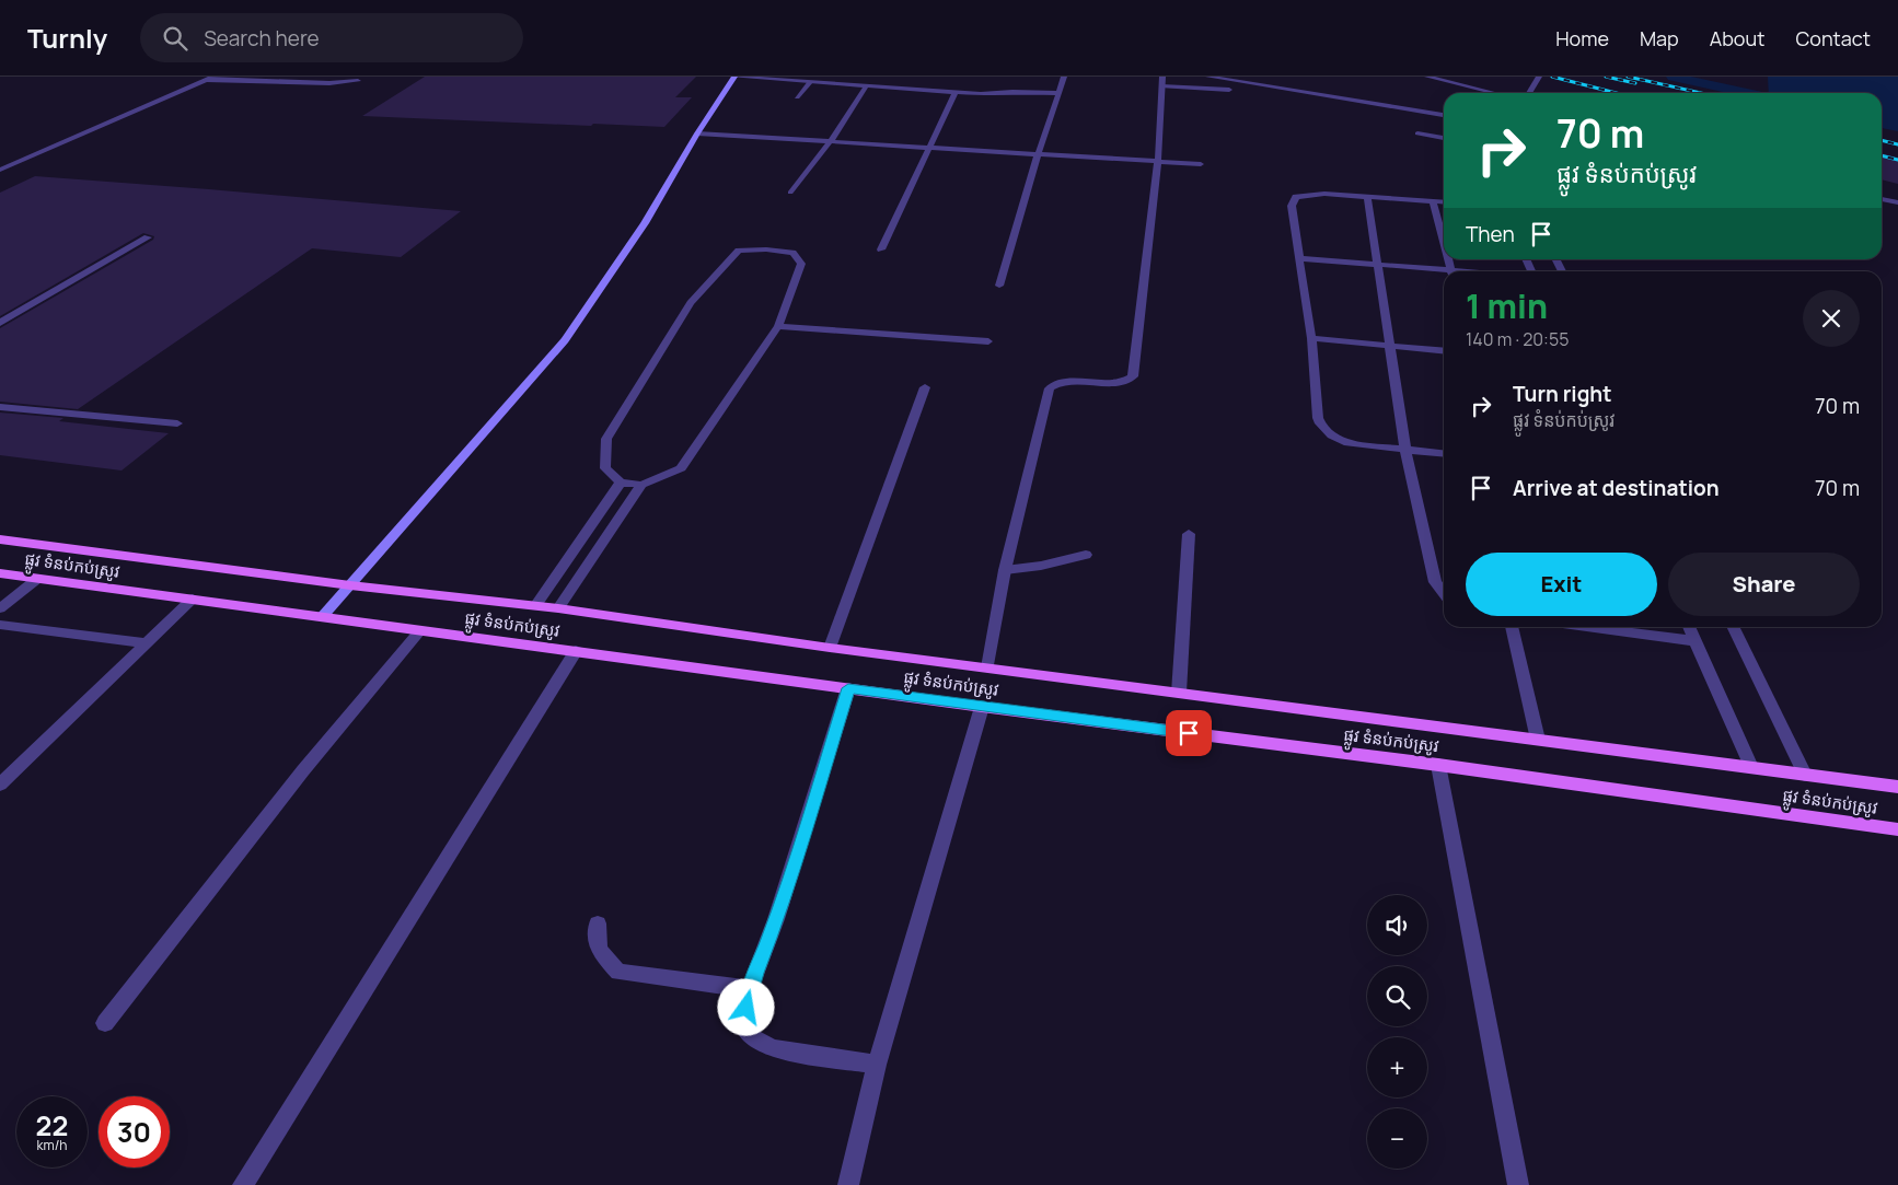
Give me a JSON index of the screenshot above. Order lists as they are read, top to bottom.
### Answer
{
  "streets": {
    "main road": ["ផ្លូវ ទំនប់កប់ស្រូវ"]
  },
  "page": {
    "header": "Turnly",
    "search": "Search here",
    "nav": [
      "Home",
      "Map",
      "About",
      "Contact"
    ],
    "turn": ["70 m", "ផ្លូវ ទំនប់កប់ស្រូវ"],
    "then": "Then",
    "heading": ["1 min", "140 m · 20:55"],
    "list": [
      {
        "name": "Turn right",
        "note": "ផ្លូវ ទំនប់កប់ស្រូវ",
        "value": "70 m"
      },
      {
        "name": "Arrive at destination",
        "value": "70 m"
      }
    ],
    "buttons": ["Exit", "Share"],
    "map_buttons": ["+", "−"],
    "speed": "22 km/h",
    "limit": "30"
  }
}
